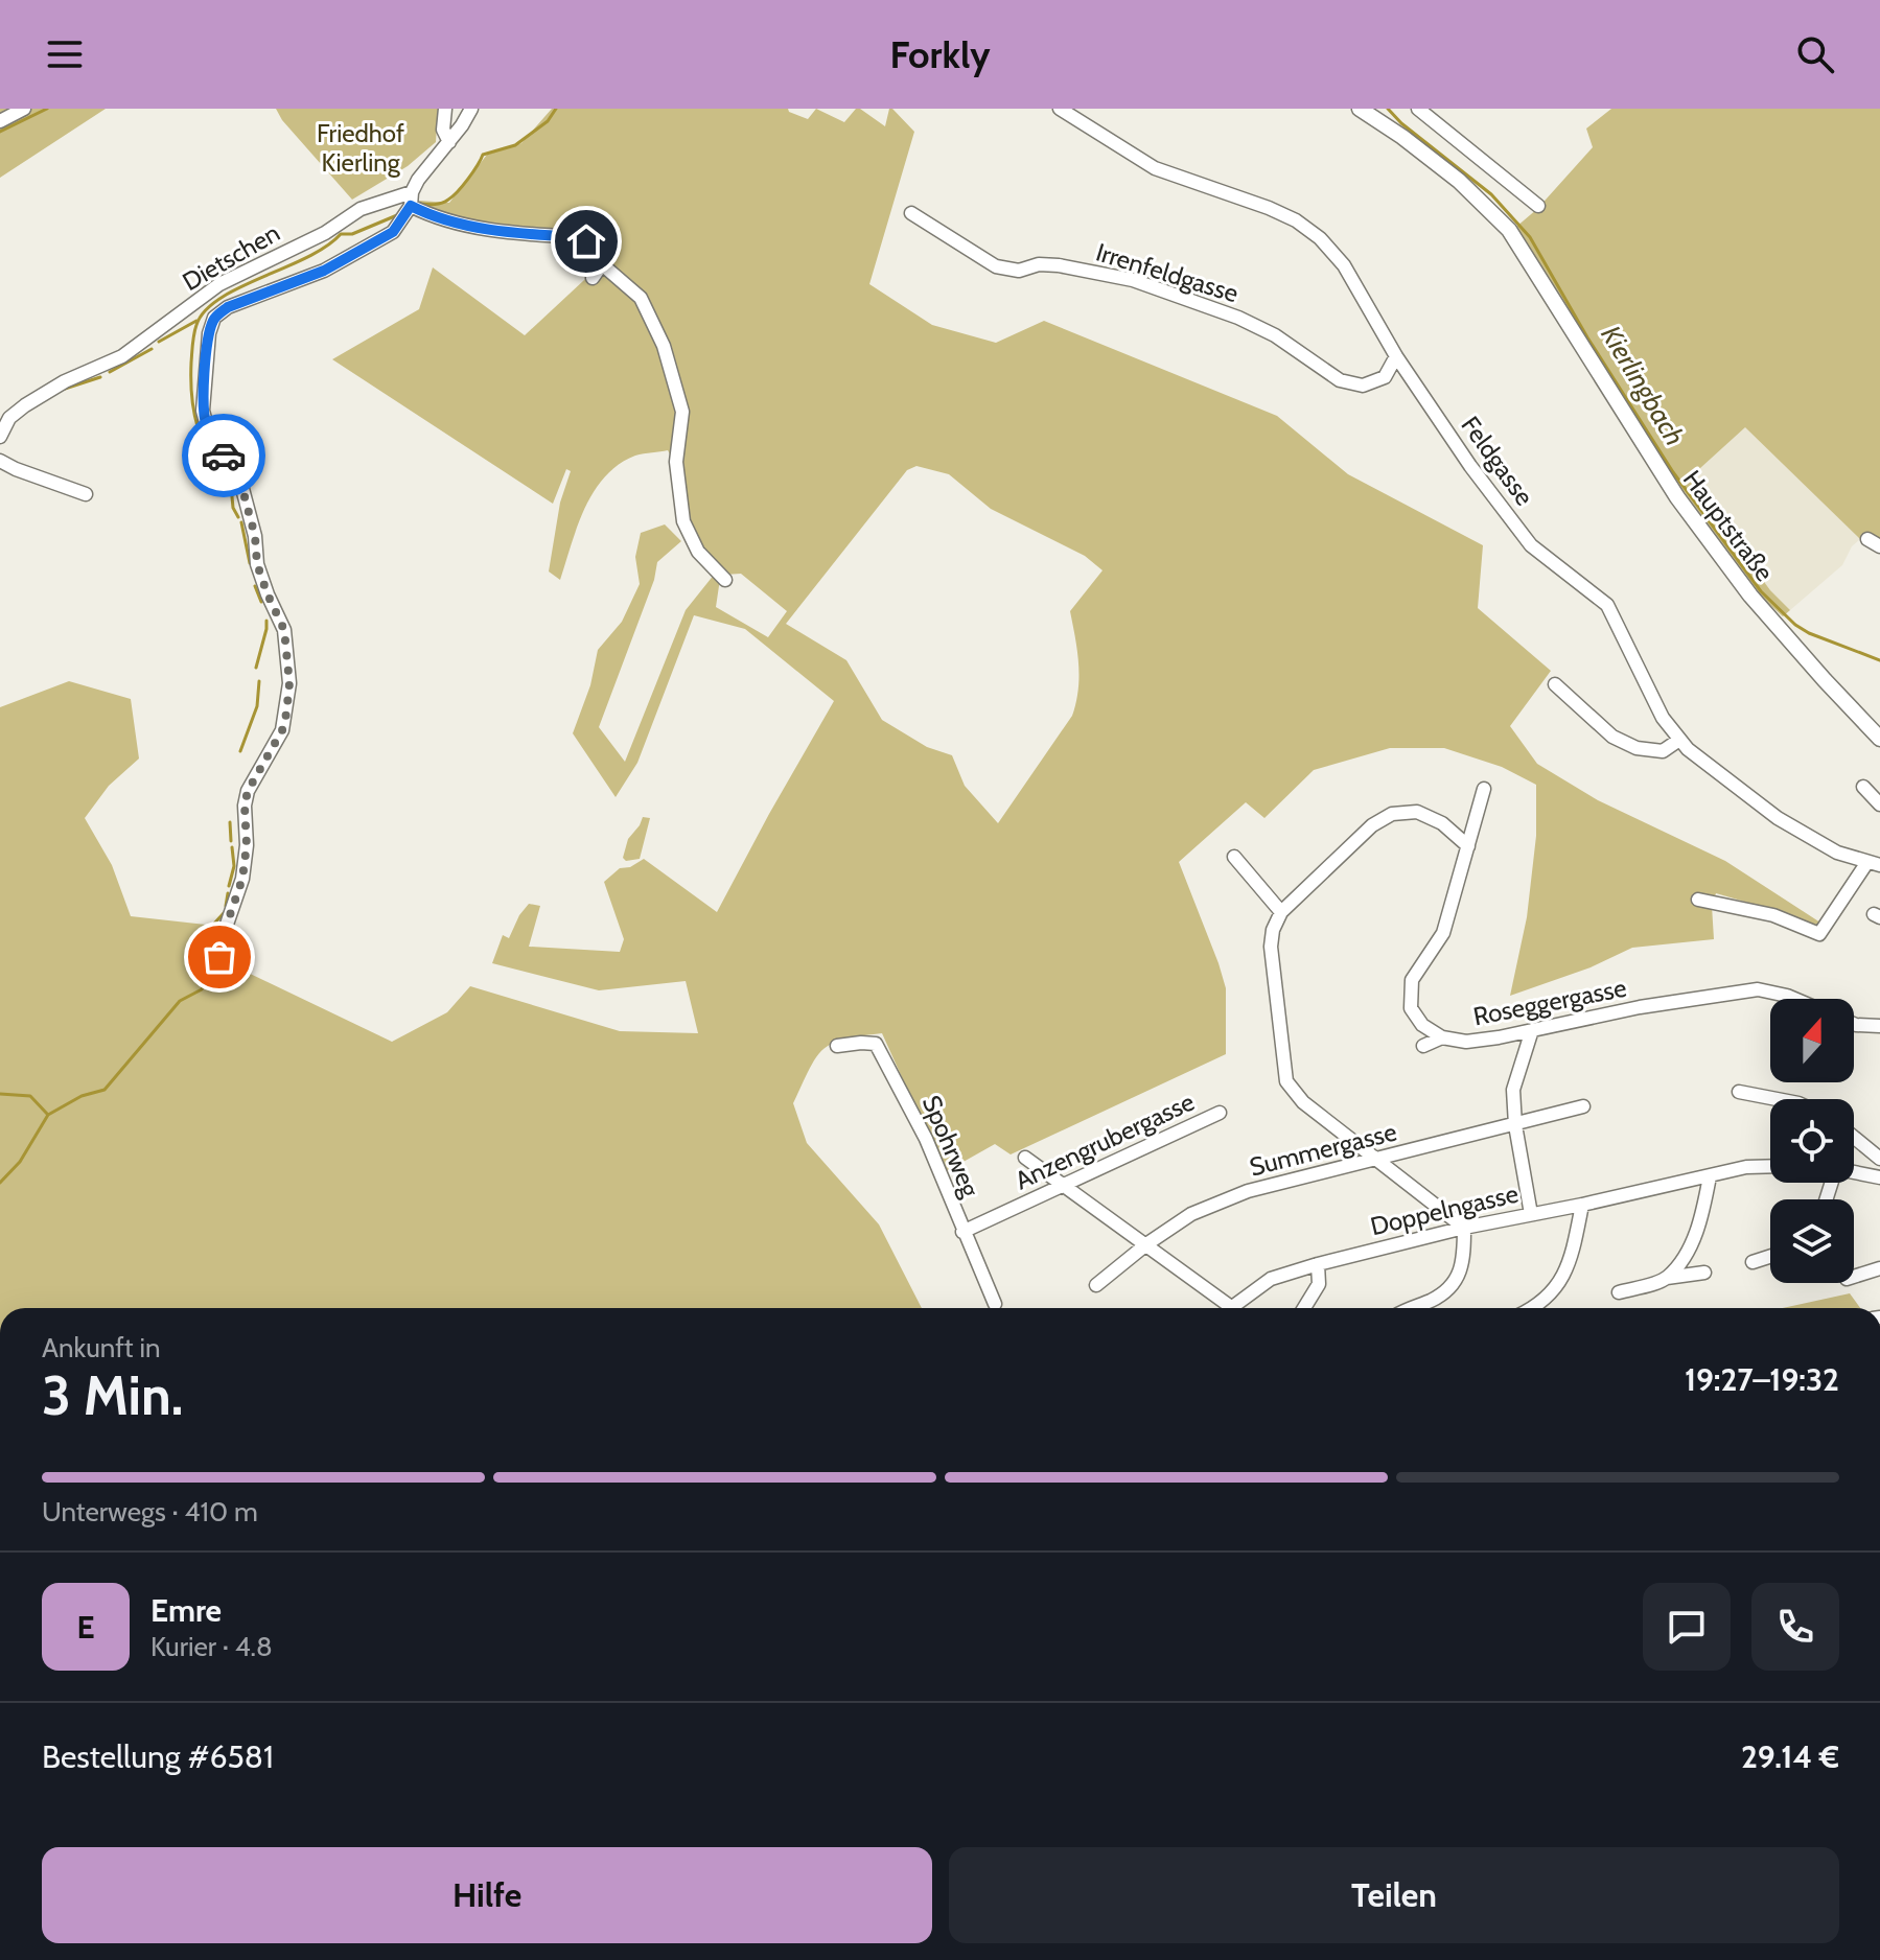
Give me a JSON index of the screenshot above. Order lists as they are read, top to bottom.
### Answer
{
  "streets": {
    "main road": ["Hauptstraße"],
    "street": [
      "Dietschen",
      "Irrenfeldgasse",
      "Feldgasse",
      "Roseggergasse",
      "Anzengrubergasse",
      "Spohrweg",
      "Summergasse",
      "Doppelngasse"
    ]
  },
  "crossings": [
    ["Irrenfeldgasse", "Feldgasse"],
    ["Anzengrubergasse", "Spohrweg"]
  ],
  "water": ["Kierlingbach"],
  "parks": ["Friedhof Kierling"],
  "north": "top",
  "page": {
    "header": "Forkly",
    "heading": ["3 Min.", "Ankunft in", "19:27–19:32"],
    "panel": [
      "Emre",
      "Kurier · 4.8",
      "Bestellung #6581",
      "29.14 €"
    ],
    "bar": "Unterwegs · 410 m",
    "round": "E",
    "buttons": ["Hilfe", "Teilen"]
  }
}
